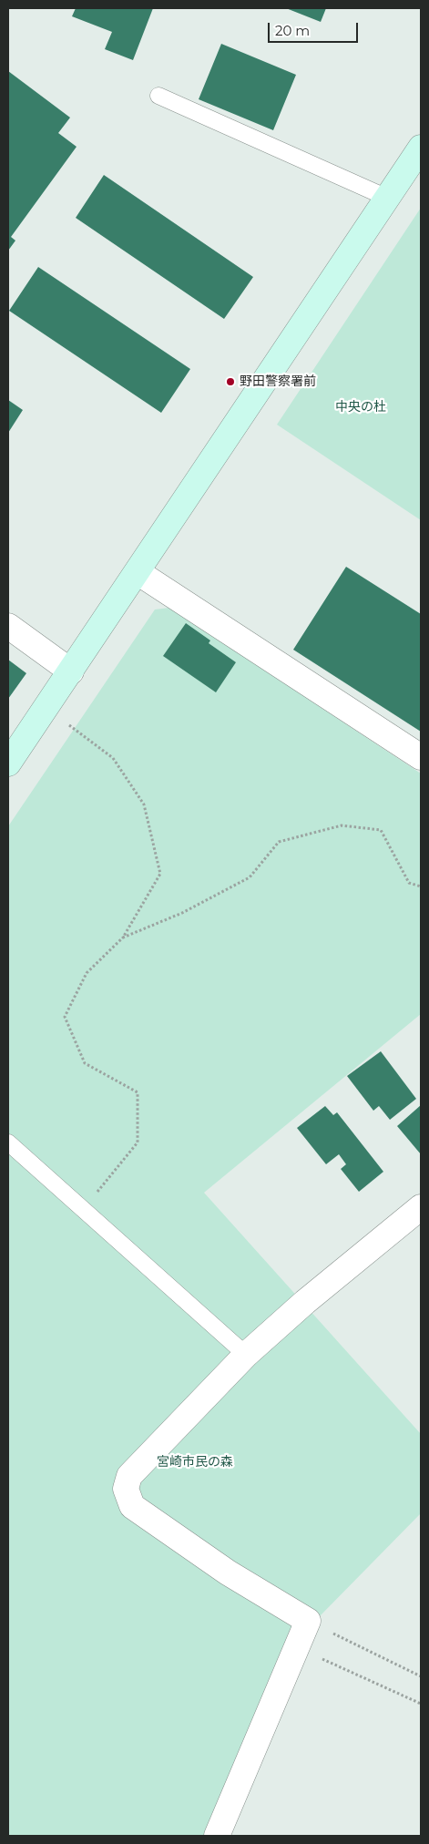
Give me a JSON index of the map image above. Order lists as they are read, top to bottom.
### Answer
{
  "parks": ["中央の杜", "宮崎市民の森"],
  "places": ["野田警察署前"],
  "scale_bar": "20 m"
}
